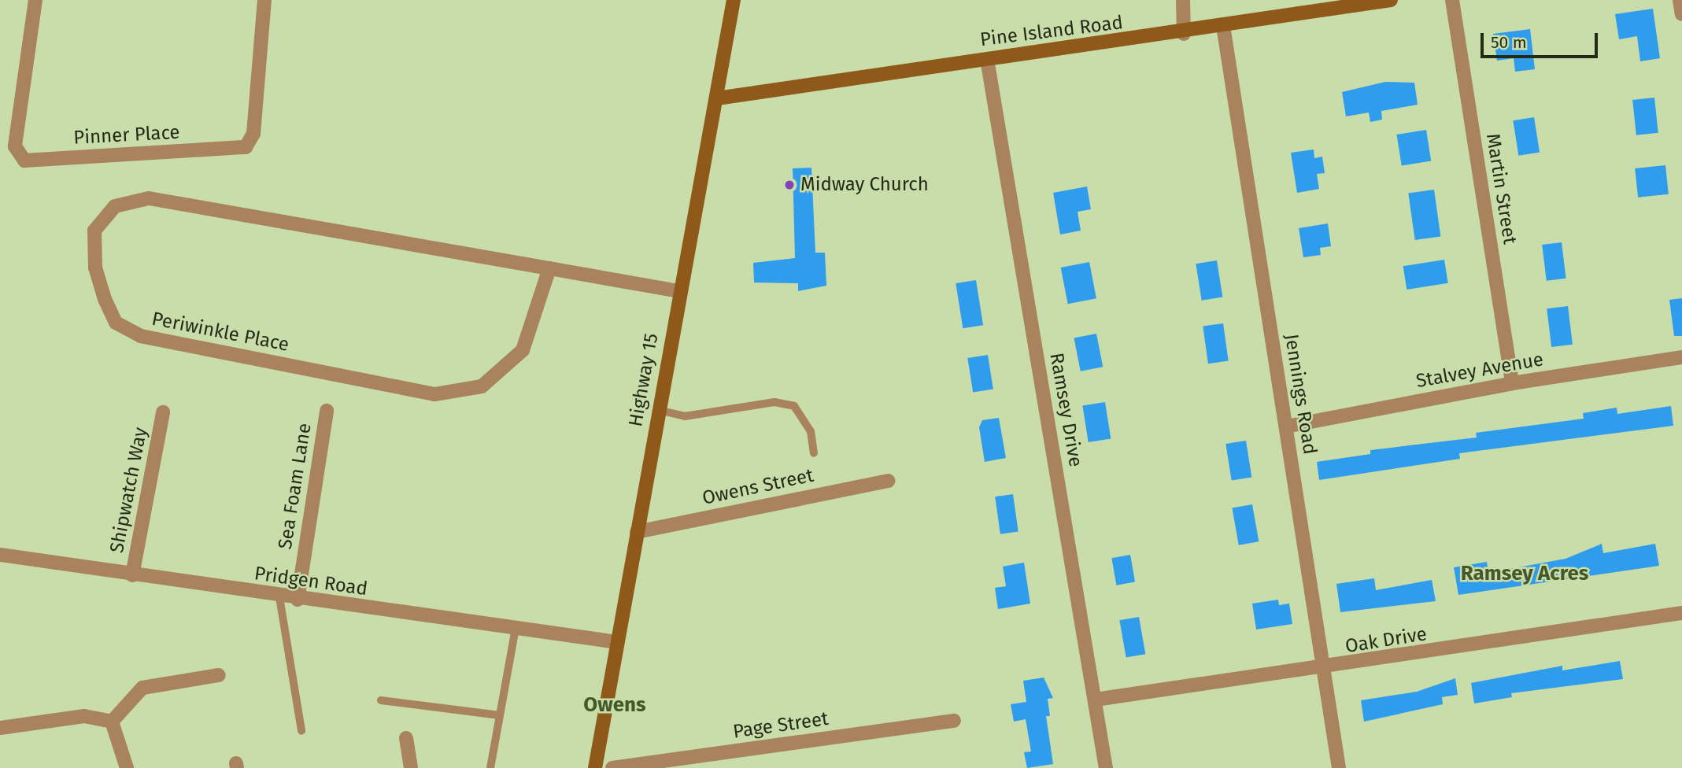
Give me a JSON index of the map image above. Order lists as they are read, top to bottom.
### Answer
{
  "streets": {
    "main road": ["Pine Island Road", "Highway 15"],
    "street": [
      "Pinner Place",
      "Martin Street",
      "Periwinkle Place",
      "Stalvey Avenue",
      "Jennings Road",
      "Ramsey Drive",
      "Sea Foam Lane",
      "Owens Street",
      "Shipwatch Way",
      "Pridgen Road",
      "Oak Drive",
      "Page Street"
    ]
  },
  "crossings": [
    ["Pine Island Road", "Highway 15"],
    ["Pine Island Road", "Jennings Road"],
    ["Pine Island Road", "Ramsey Drive"],
    ["Martin Street", "Stalvey Avenue"],
    ["Periwinkle Place", "Highway 15"],
    ["Stalvey Avenue", "Jennings Road"],
    ["Highway 15", "Owens Street"],
    ["Highway 15", "Pridgen Road"],
    ["Jennings Road", "Oak Drive"],
    ["Ramsey Drive", "Oak Drive"],
    ["Sea Foam Lane", "Pridgen Road"],
    ["Shipwatch Way", "Pridgen Road"]
  ],
  "districts": ["Ramsey Acres", "Owens"],
  "places": ["Midway Church"],
  "scale_bar": "50 m"
}
